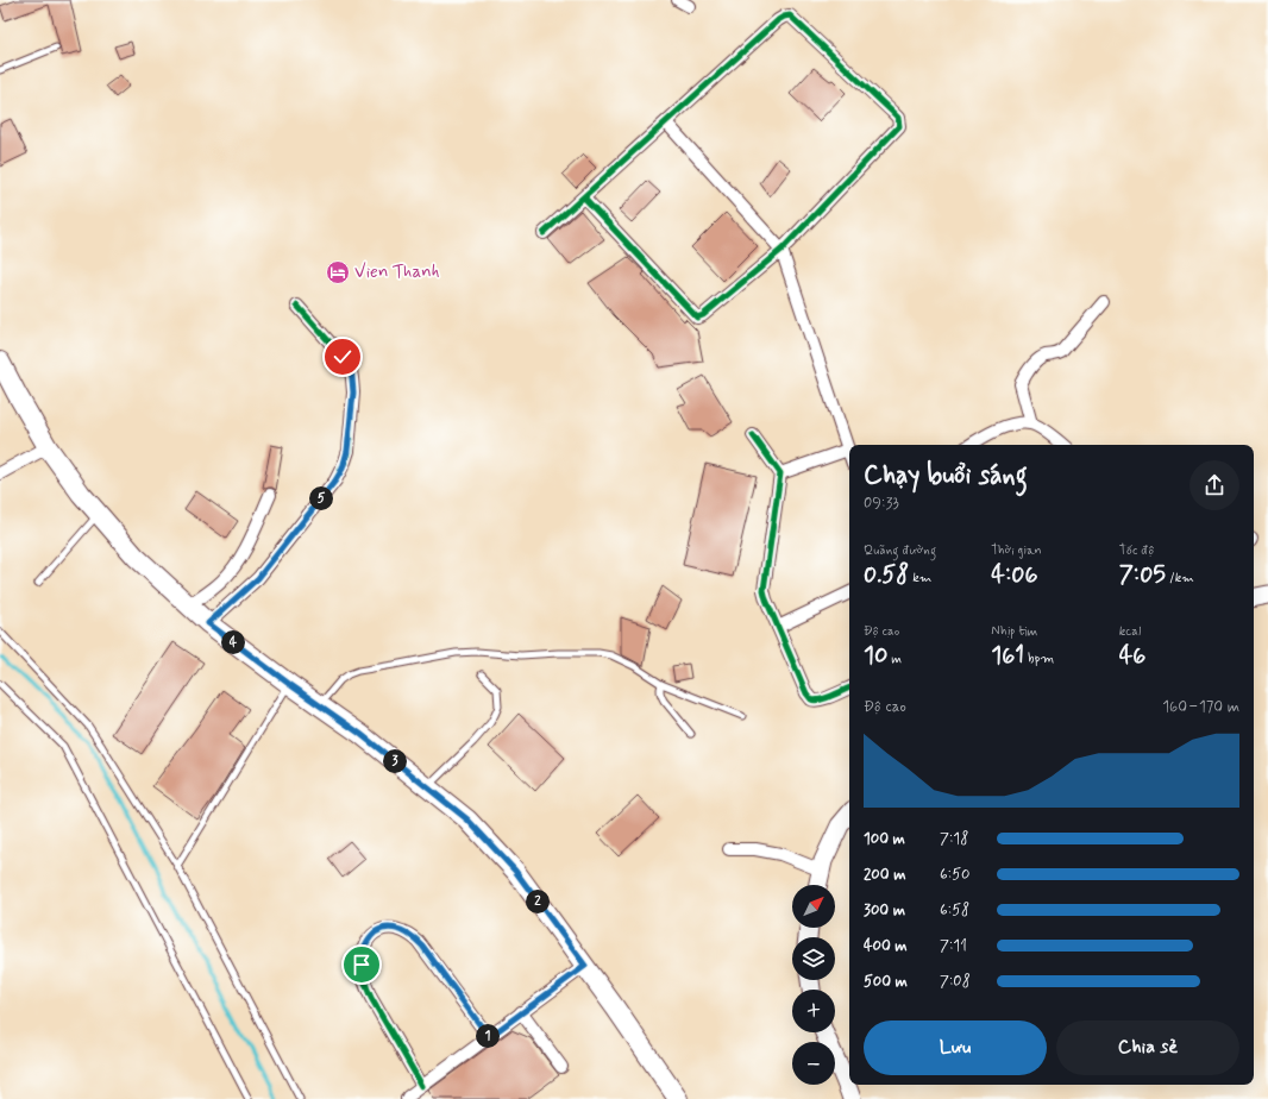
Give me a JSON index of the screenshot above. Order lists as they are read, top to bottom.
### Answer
{
  "places": {
    "hotel": ["Vien Thanh"]
  },
  "north": "top right",
  "page": {
    "heading": ["Chạy buổi sáng", "09:33"],
    "pins": [
      "5",
      "4",
      "3",
      "2",
      "1"
    ],
    "stats": [
      ["Quãng đường", "0.58 km"],
      ["Thời gian", "4:06"],
      ["Tốc độ", "7:05 /km"],
      ["Độ cao", "10 m"],
      ["Nhịp tim", "161 bpm"],
      ["kcal", "46"]
    ],
    "chart": ["Độ cao", "160–170 m"],
    "list": [
      {
        "name": "100 m",
        "note": "7:18"
      },
      {
        "name": "200 m",
        "note": "6:50"
      },
      {
        "name": "300 m",
        "note": "6:58"
      },
      {
        "name": "400 m",
        "note": "7:11"
      },
      {
        "name": "500 m",
        "note": "7:08"
      }
    ],
    "map_buttons": ["+", "−"],
    "buttons": ["Lưu", "Chia sẻ"]
  }
}
